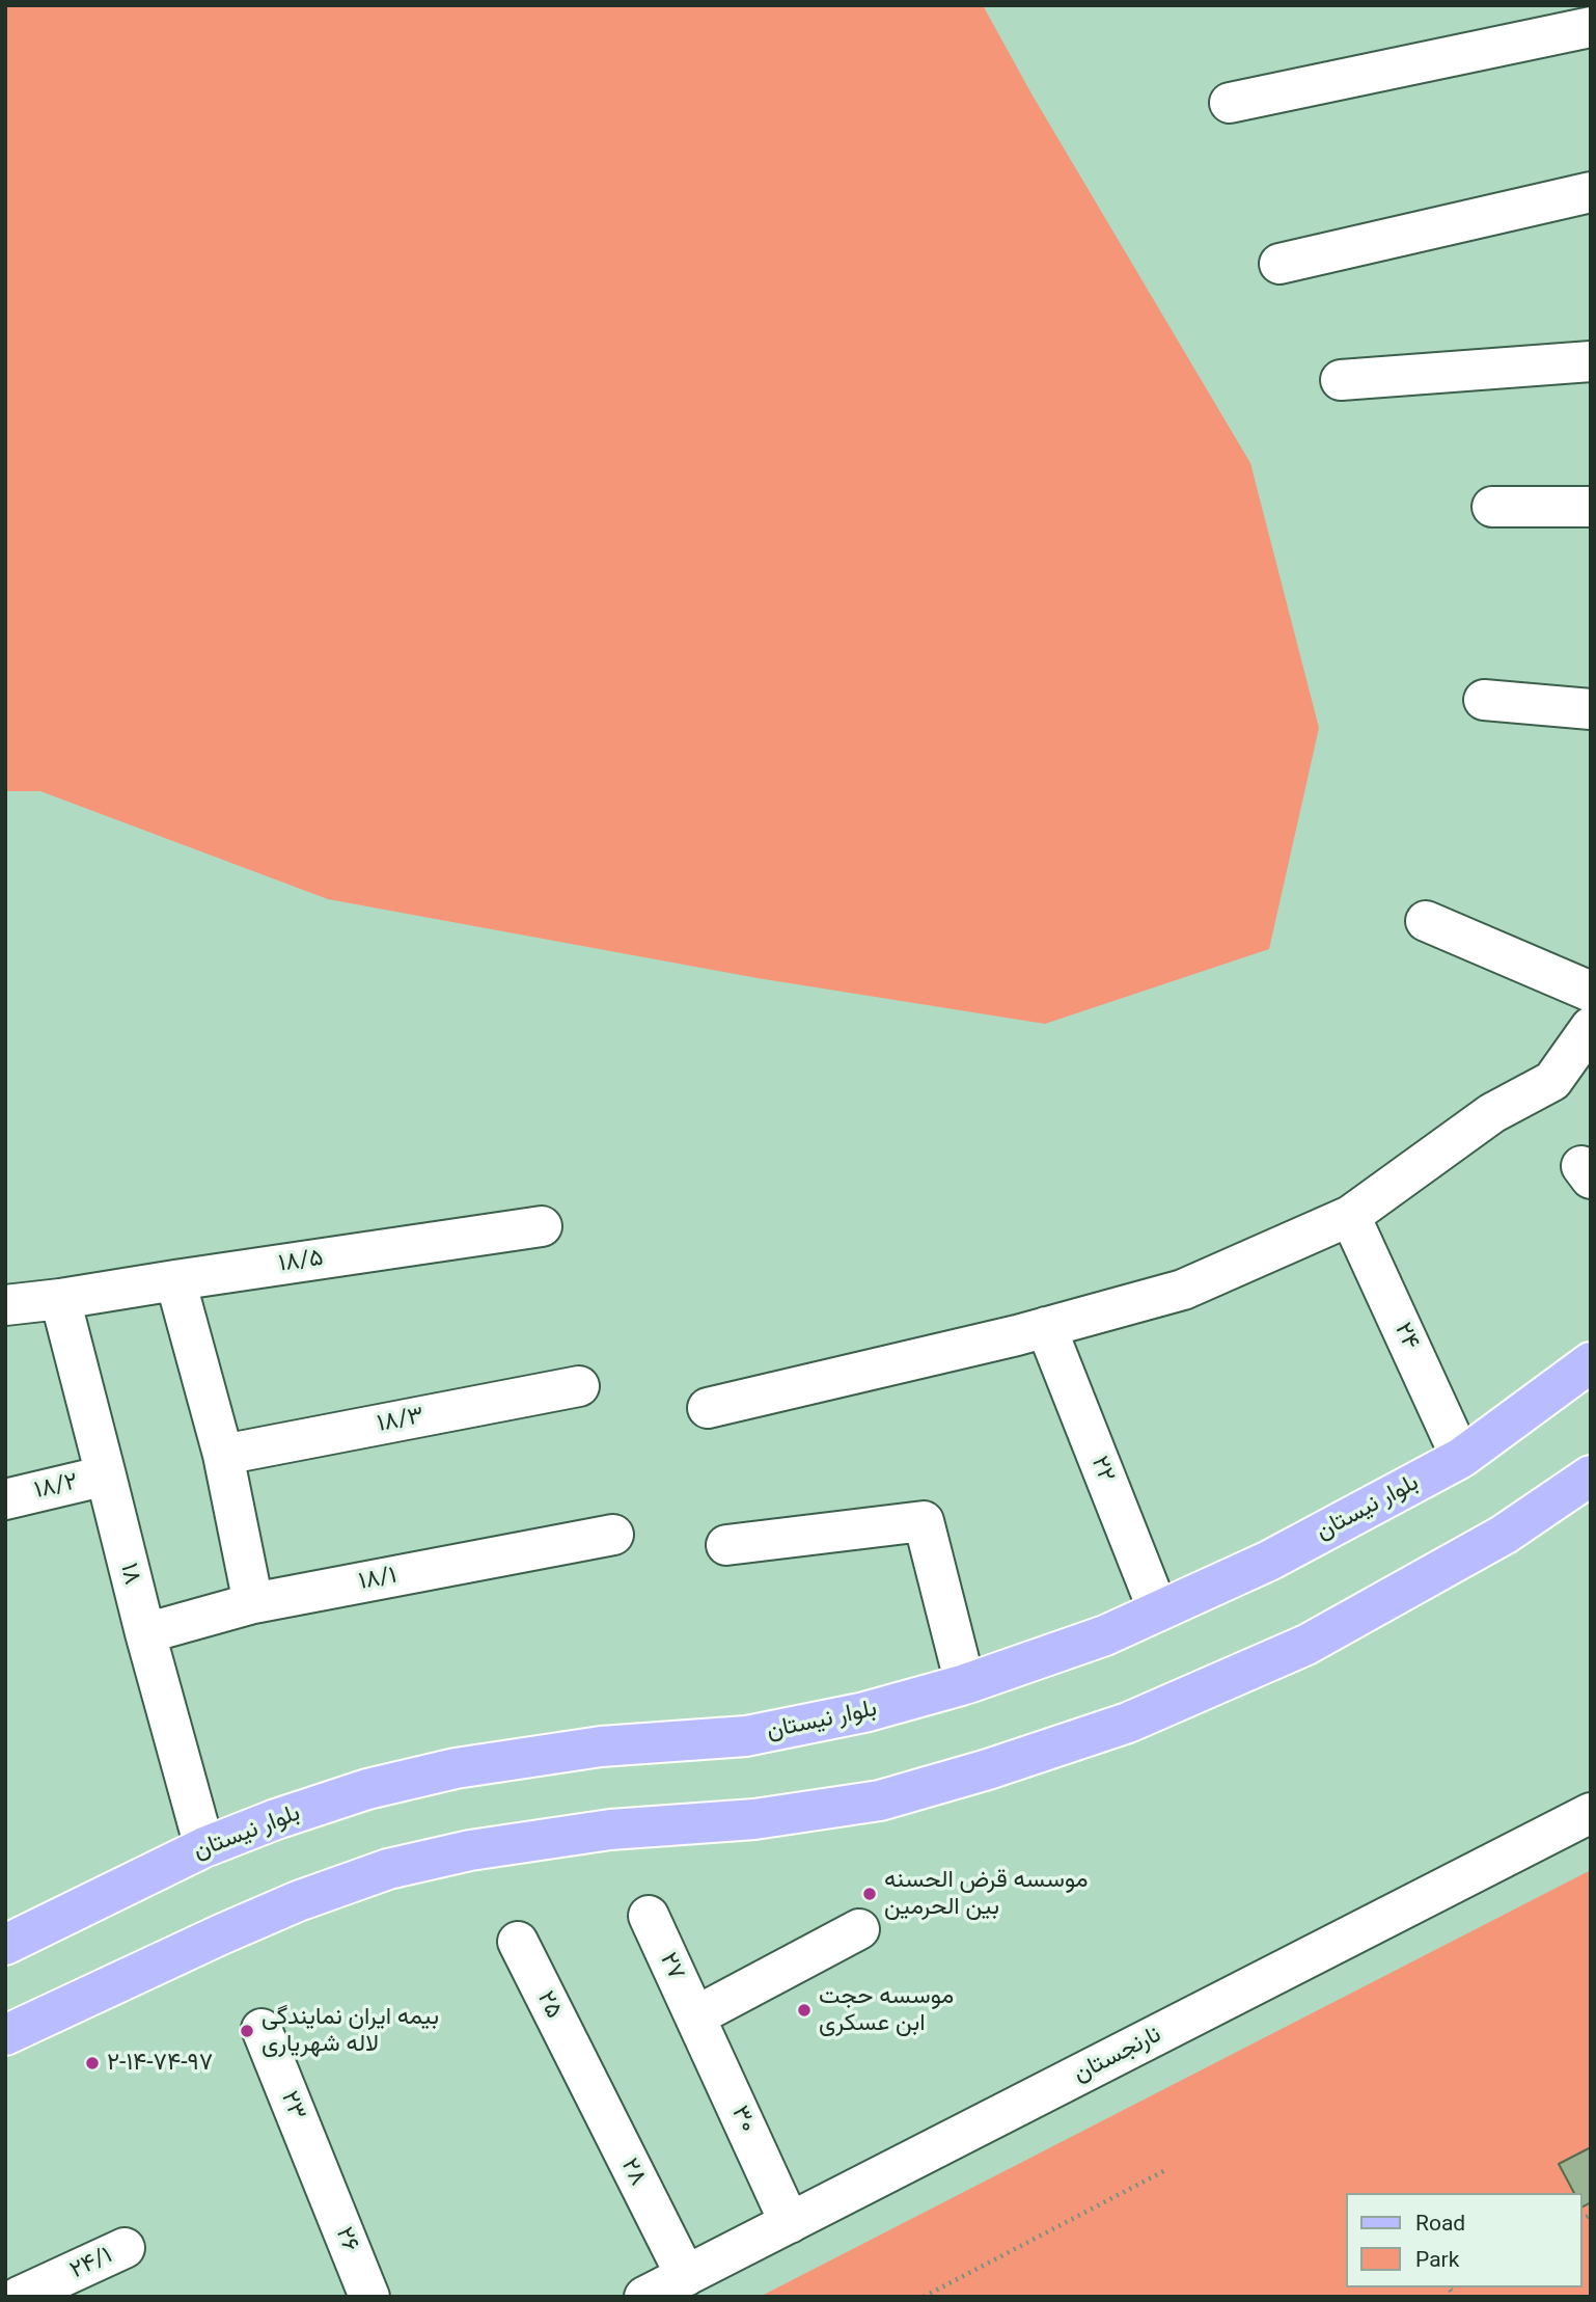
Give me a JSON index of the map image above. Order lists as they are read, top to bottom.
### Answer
{
  "streets": {
    "main road": ["بلوار نیستان"],
    "street": [
      "۱۸/۵",
      "۲۴",
      "۱۸/۳",
      "۲۲",
      "۱۸/۲",
      "۱۸",
      "۱۸/۱",
      "۲۷",
      "۲۵",
      "نارنجستان",
      "۲۳",
      "۳۰",
      "۲۸",
      "۲۶",
      "۲۴/۱"
    ]
  },
  "crossings": [
    ["۱۸/۵", "۱۸"],
    ["۲۴", "بلوار نیستان"],
    ["۲۲", "بلوار نیستان"],
    ["۱۸/۲", "۱۸"],
    ["بلوار نیستان", "۱۸"],
    ["۱۸", "۱۸/۱"],
    ["۲۷", "۳۰"],
    ["۲۵", "۲۸"],
    ["نارنجستان", "۳۰"],
    ["نارنجستان", "۲۸"],
    ["۲۳", "۲۶"]
  ],
  "places": [
    "موسسه قرض الحسنه بین الحرمین",
    "موسسه حجت ابن عسکری",
    "بیمه ایران نمایندگی لاله شهریاری",
    "۲-۱۴-۷۴-۹۷"
  ],
  "legend": ["Road", "Park"]
}
